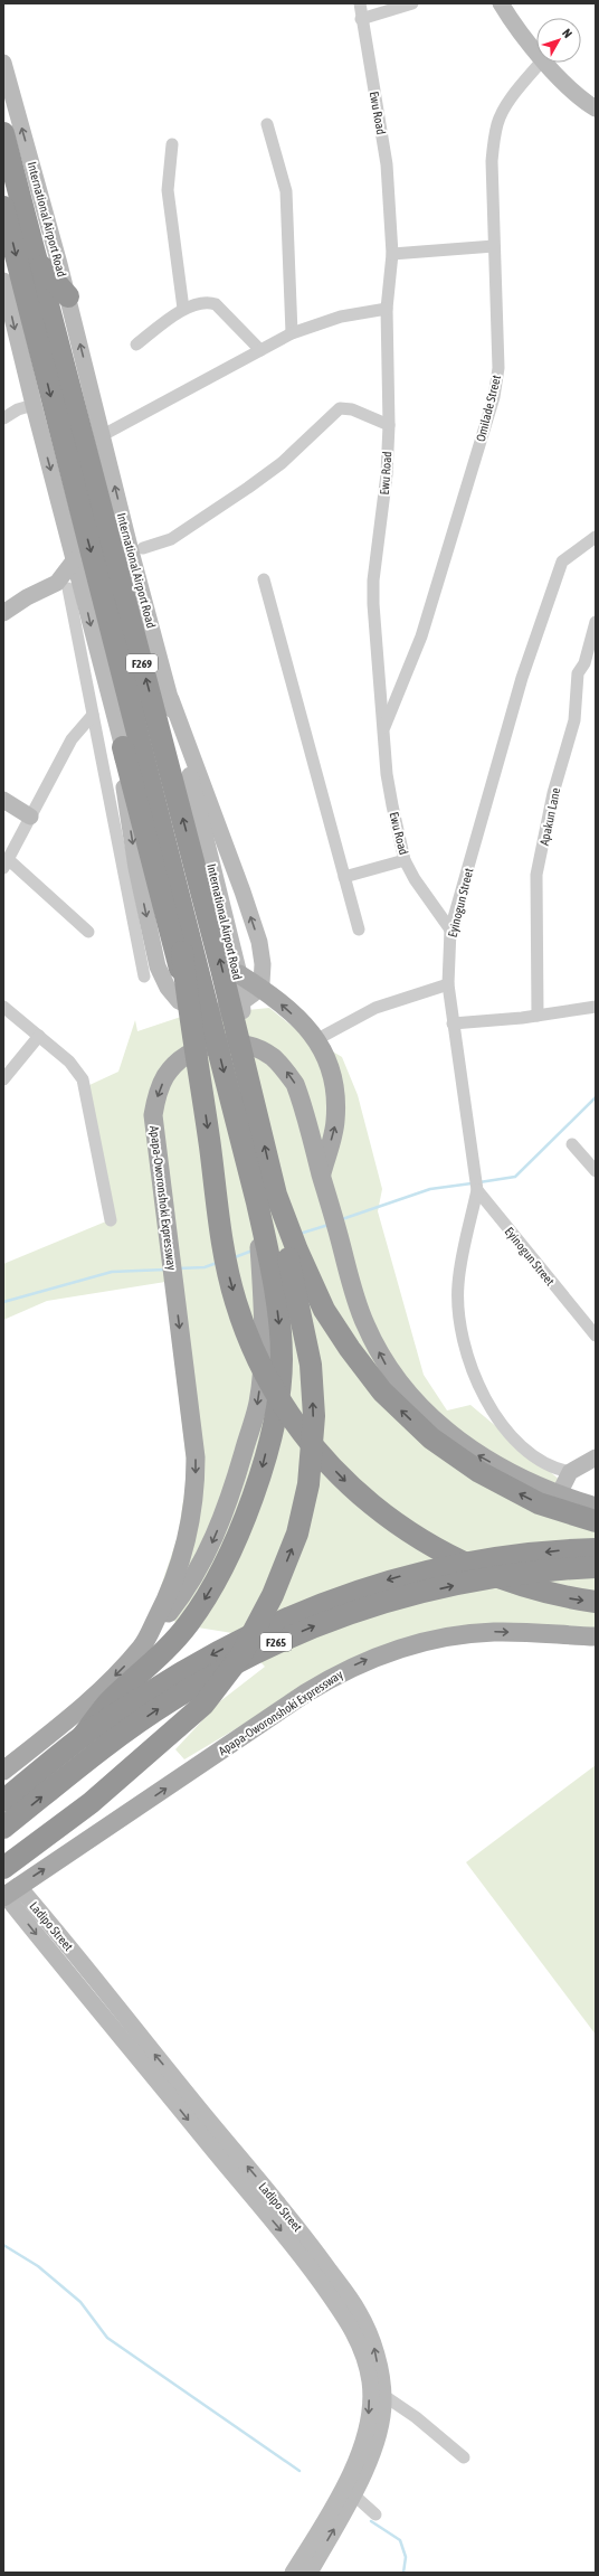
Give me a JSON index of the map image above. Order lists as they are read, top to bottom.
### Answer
{
  "streets": {
    "highway": ["International Airport Road", "F269", "F265"],
    "main road": ["Apapa-Oworonshoki Expressway", "Ladipo Street"],
    "street": [
      "Ewu Road",
      "Omilade Street",
      "Apakun Lane",
      "Eyinogun Street"
    ]
  },
  "crossings": [
    ["Ewu Road", "Omilade Street"],
    ["Ewu Road", "Eyinogun Street"],
    ["International Airport Road", "F269"],
    ["Apapa-Oworonshoki Expressway", "Ladipo Street"]
  ],
  "north": "top right"
}
